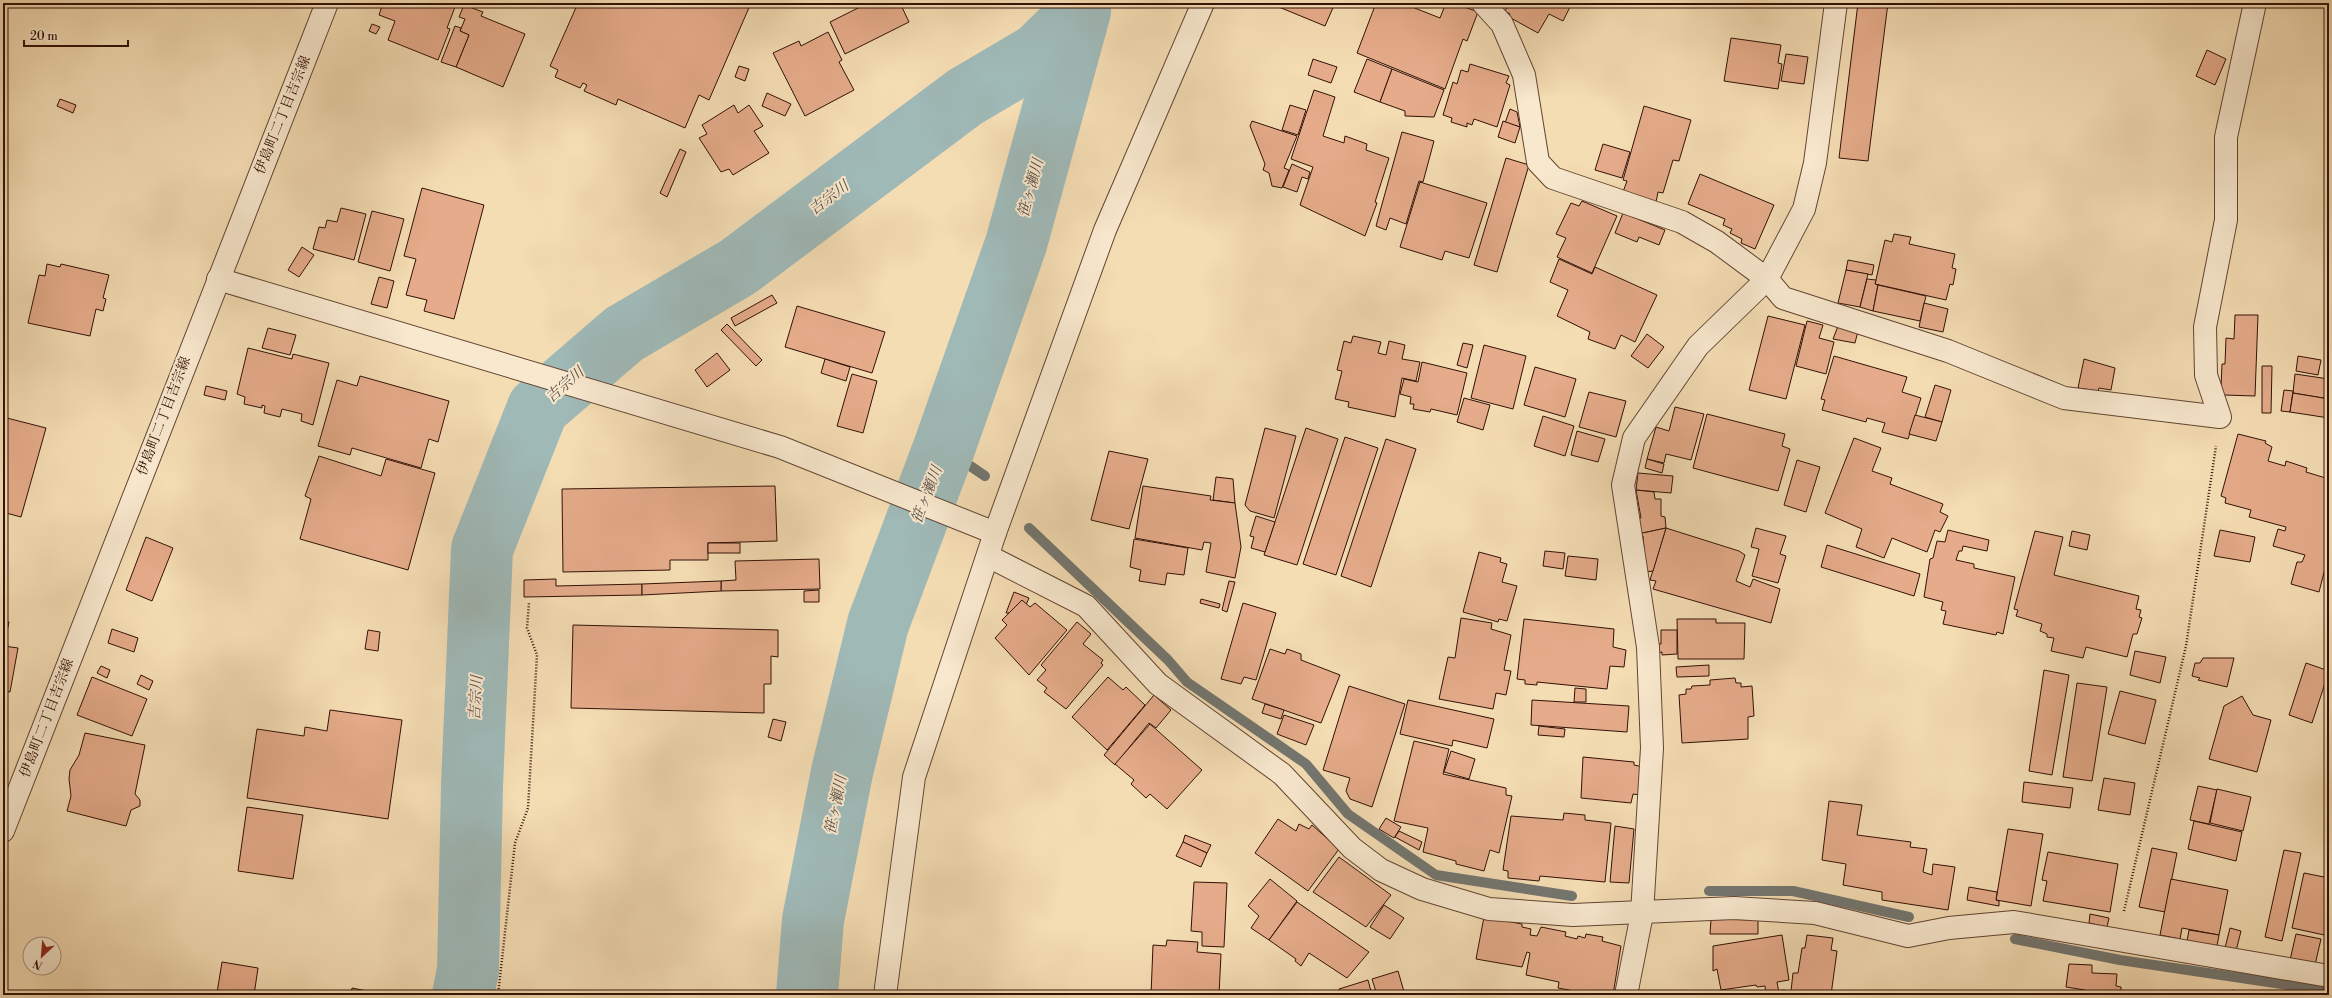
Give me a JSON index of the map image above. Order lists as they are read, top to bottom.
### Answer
{
  "streets": {
    "street": ["伊島町二丁目吉宗線"]
  },
  "water": ["笹ヶ瀬川", "吉宗川"],
  "scale_bar": "20 m",
  "north": "bottom left"
}
